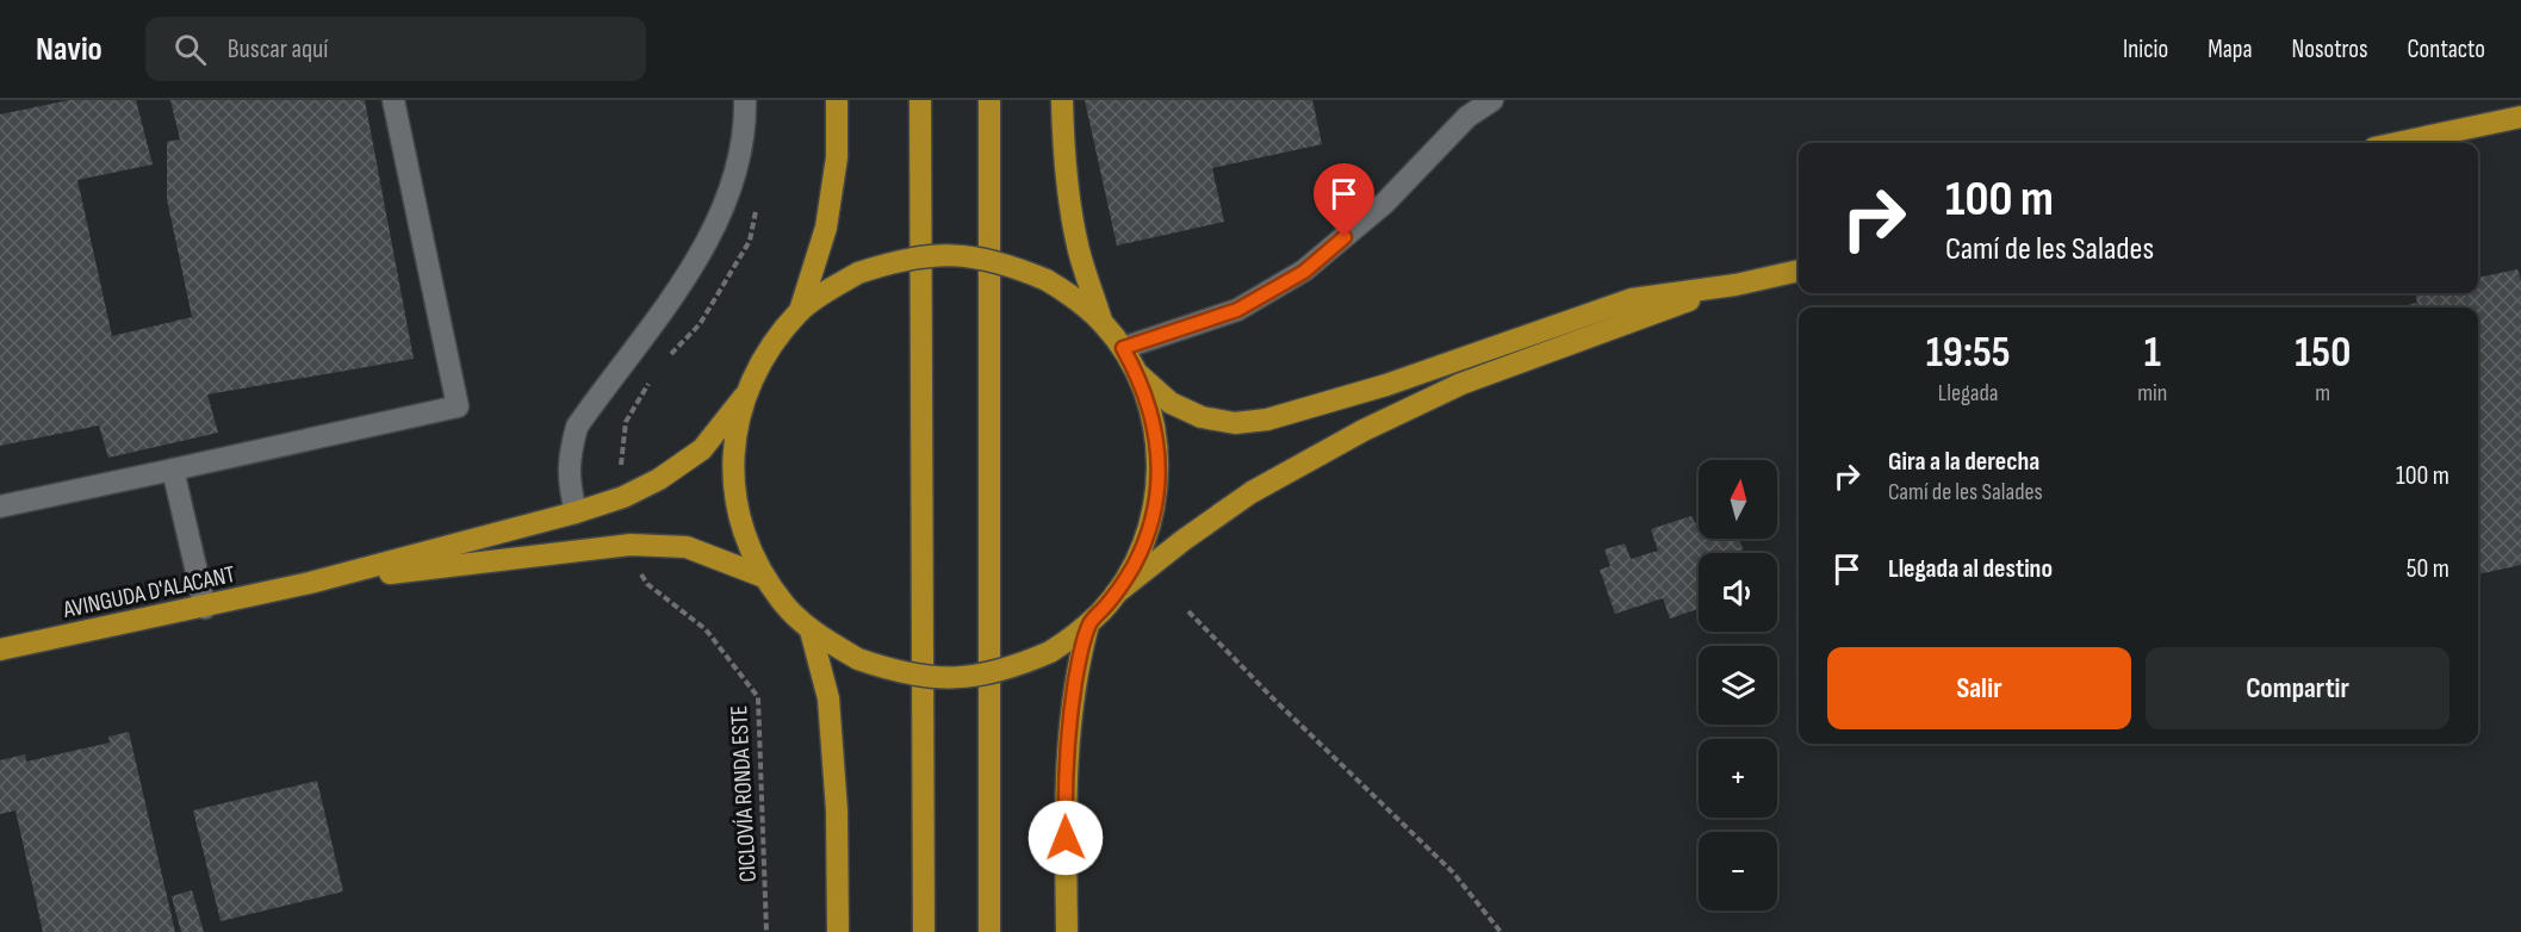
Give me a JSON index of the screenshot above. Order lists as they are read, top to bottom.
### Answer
{
  "streets": {
    "highway": ["AVINGUDA D'ALACANT"],
    "path": ["CICLOVÍA RONDA ESTE"]
  },
  "north": "top",
  "page": {
    "header": "Navio",
    "search": "Buscar aquí",
    "nav": [
      "Inicio",
      "Mapa",
      "Nosotros",
      "Contacto"
    ],
    "turn": ["100 m", "Camí de les Salades"],
    "eta": [
      "19:55",
      "Llegada",
      "1",
      "min",
      "150",
      "m"
    ],
    "list": [
      {
        "name": "Gira a la derecha",
        "note": "Camí de les Salades",
        "value": "100 m"
      },
      {
        "name": "Llegada al destino",
        "value": "50 m"
      }
    ],
    "map_buttons": ["+", "−"],
    "buttons": ["Salir", "Compartir"]
  }
}
